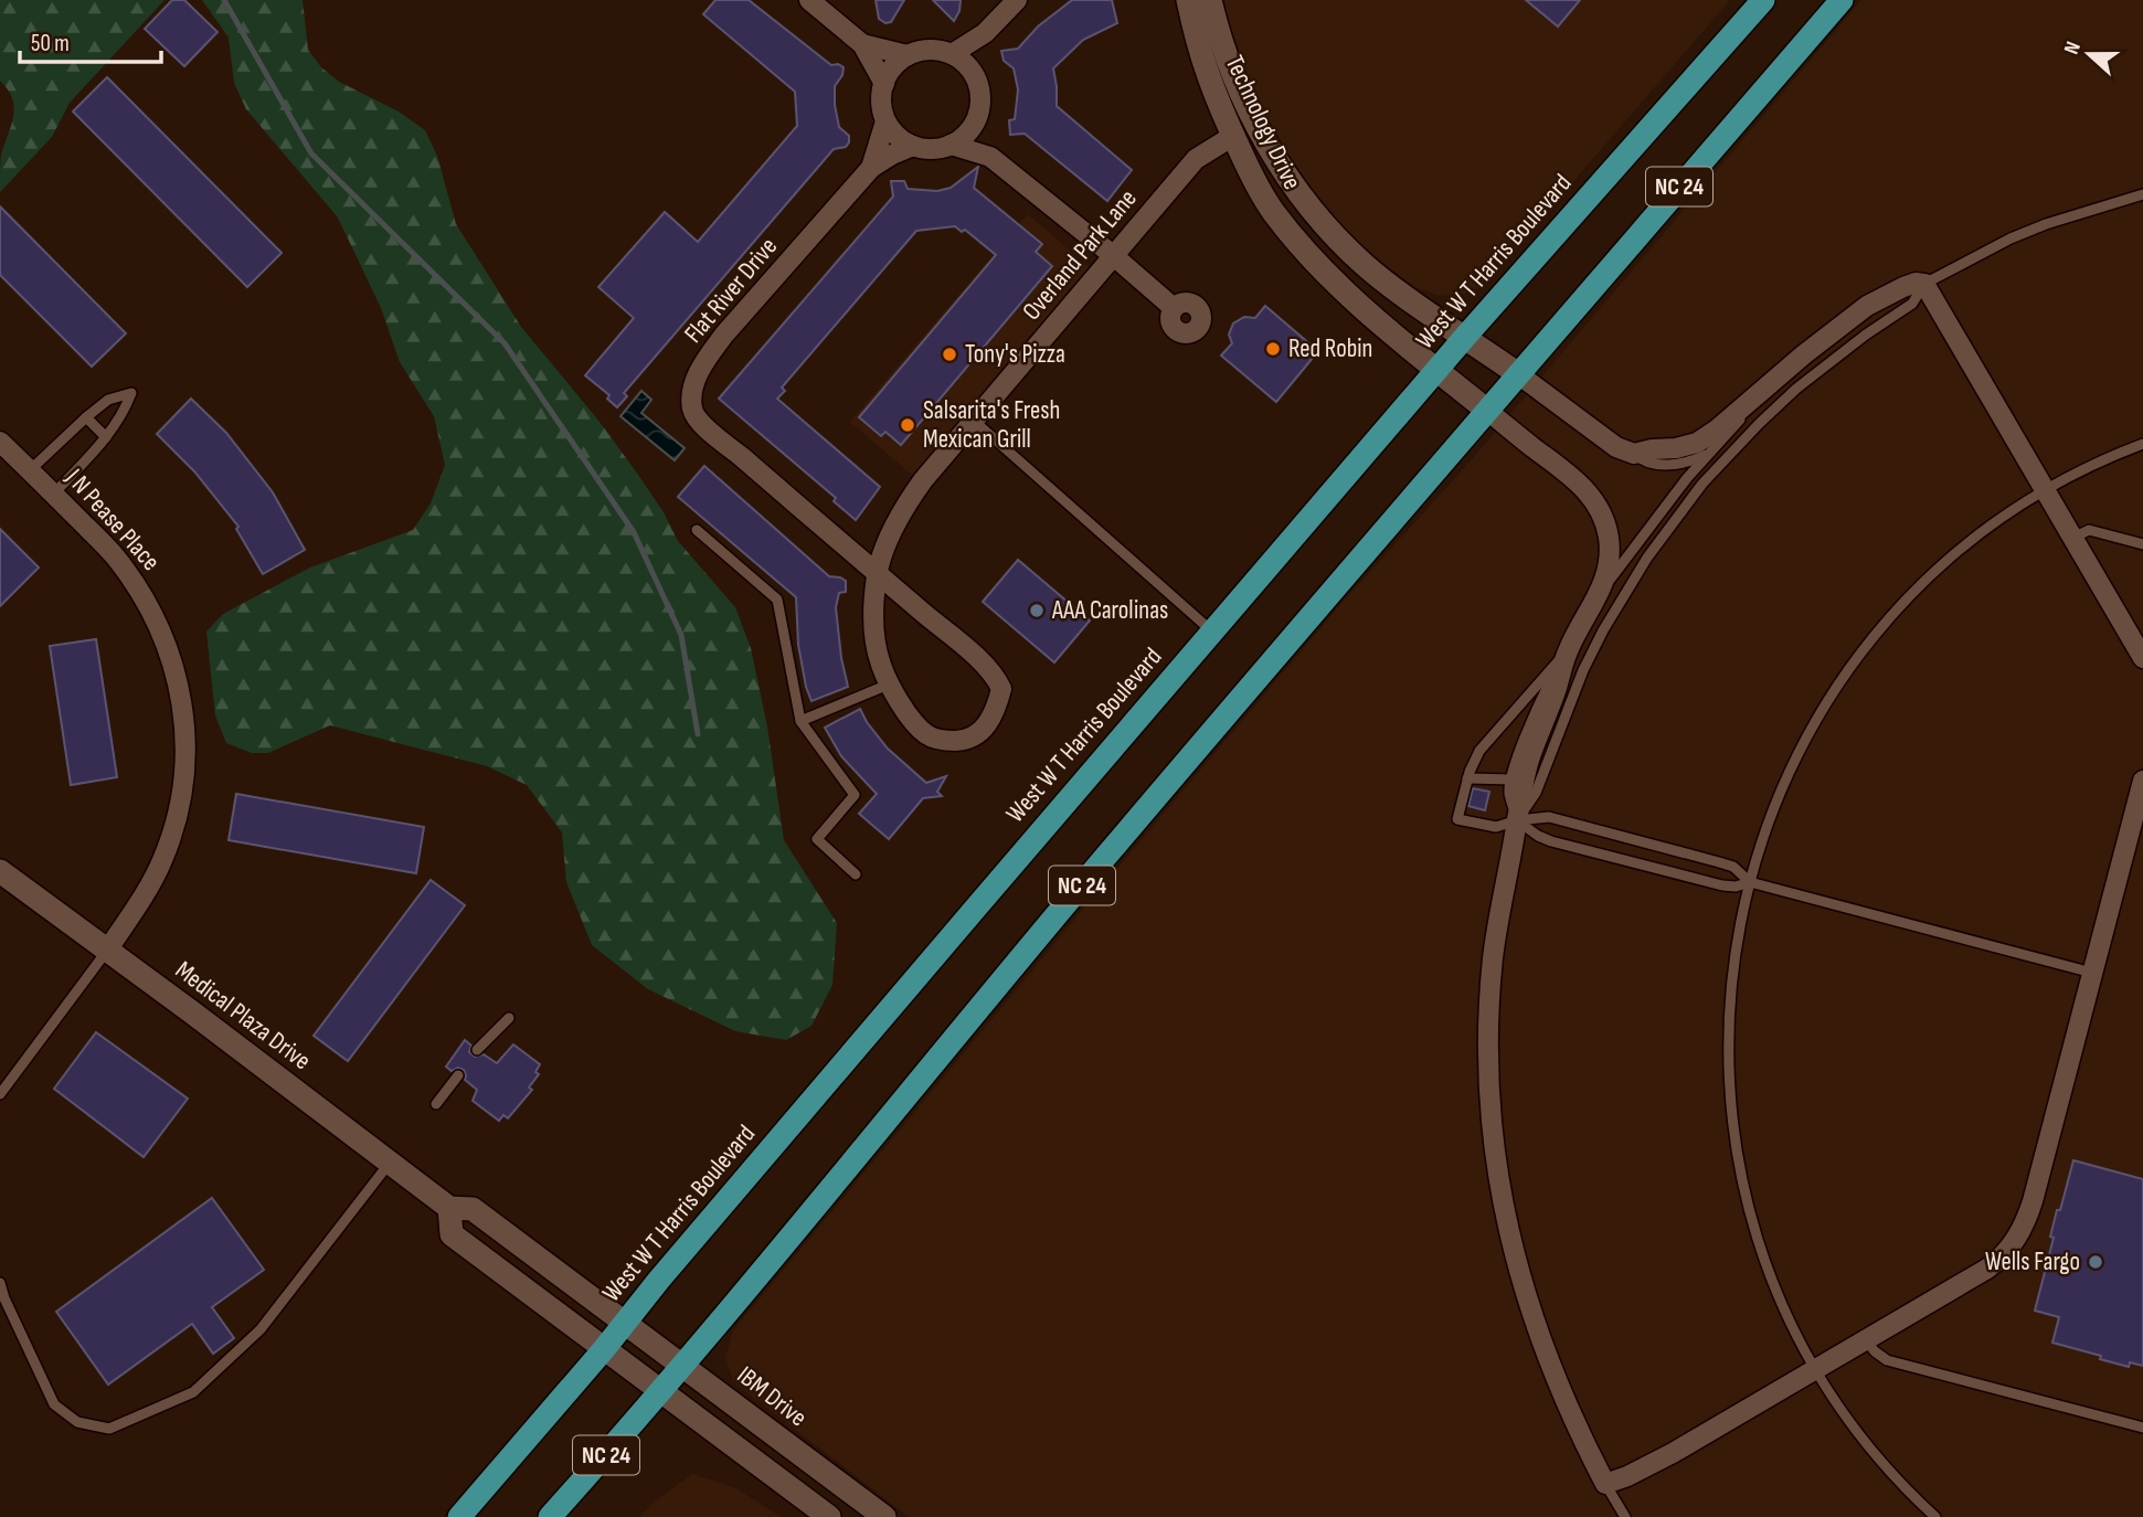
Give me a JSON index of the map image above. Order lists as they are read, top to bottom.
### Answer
{
  "streets": {
    "main road": ["NC 24", "West W T Harris Boulevard"],
    "street": [
      "Technology Drive",
      "Overland Park Lane",
      "Flat River Drive",
      "J N Pease Place",
      "Medical Plaza Drive",
      "IBM Drive"
    ]
  },
  "crossings": [
    ["Technology Drive", "NC 24"],
    ["Technology Drive", "Overland Park Lane"],
    ["Technology Drive", "West W T Harris Boulevard"],
    ["NC 24", "IBM Drive"],
    ["Overland Park Lane", "Flat River Drive"],
    ["West W T Harris Boulevard", "Medical Plaza Drive"],
    ["West W T Harris Boulevard", "IBM Drive"],
    ["J N Pease Place", "Medical Plaza Drive"],
    ["Medical Plaza Drive", "IBM Drive"]
  ],
  "places": [
    "Red Robin",
    "Tony's Pizza",
    "Salsarita's Fresh Mexican Grill",
    "AAA Carolinas",
    "Wells Fargo"
  ],
  "scale_bar": "50 m",
  "north": "left"
}
